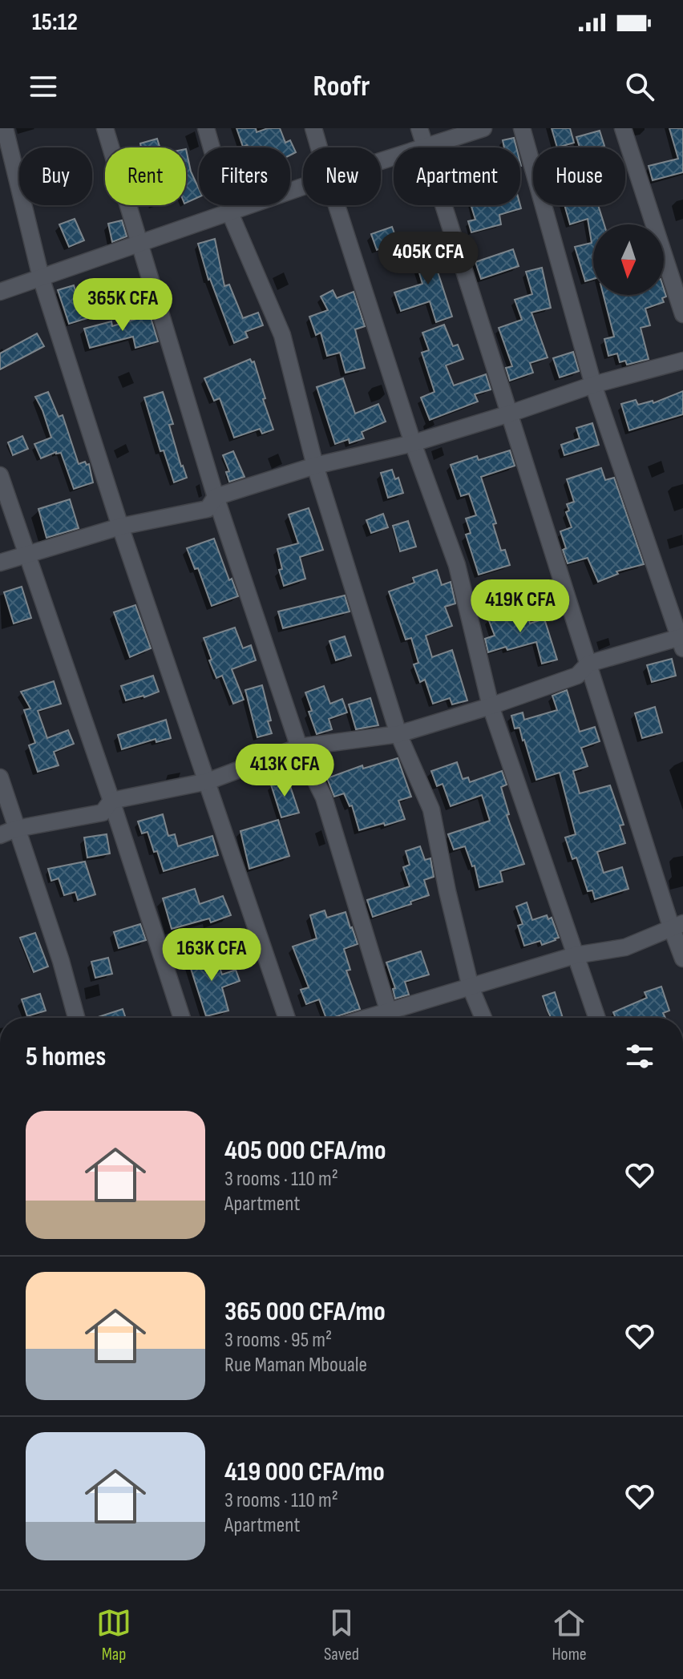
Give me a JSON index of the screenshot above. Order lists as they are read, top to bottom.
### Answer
{
  "north": "bottom",
  "page": {
    "status": "15:12",
    "header": "Roofr",
    "chip": [
      "Buy",
      "Rent",
      "Filters",
      "New",
      "Apartment",
      "House"
    ],
    "price": [
      "405K CFA",
      "365K CFA",
      "419K CFA",
      "413K CFA",
      "163K CFA"
    ],
    "heading": "5 homes",
    "list": [
      {
        "name": "405 000 CFA/mo",
        "note": "3 rooms · 110 m² · Apartment"
      },
      {
        "name": "365 000 CFA/mo",
        "note": "3 rooms · 95 m² · Rue Maman Mbouale"
      },
      {
        "name": "419 000 CFA/mo",
        "note": "3 rooms · 110 m² · Apartment"
      }
    ],
    "tabs": ["Map", "Saved", "Home"]
  }
}
